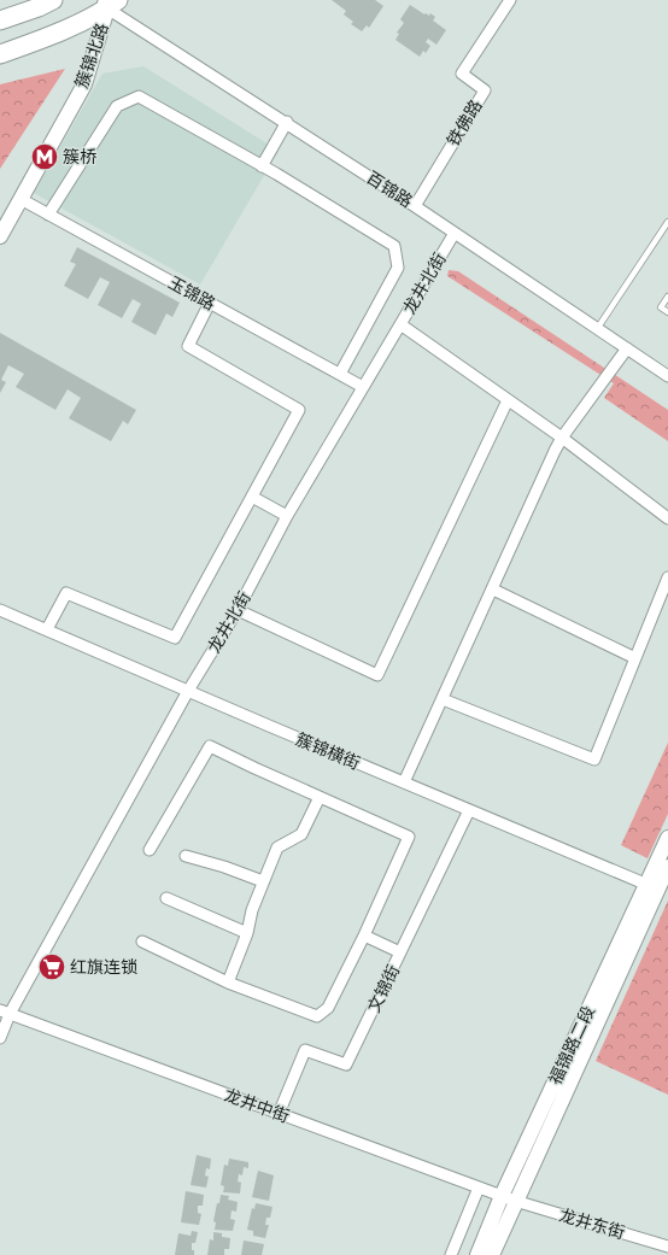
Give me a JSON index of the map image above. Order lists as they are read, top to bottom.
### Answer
{
  "streets": {
    "street": [
      "簇锦北路",
      "铁佛路",
      "百锦路",
      "龙井北街",
      "玉锦路",
      "簇锦横街",
      "文锦街",
      "福锦路二段",
      "龙井中街",
      "龙井东街"
    ]
  },
  "crossings": [
    ["簇锦北路", "百锦路"],
    ["簇锦北路", "玉锦路"],
    ["铁佛路", "百锦路"],
    ["百锦路", "龙井北街"],
    ["龙井北街", "玉锦路"],
    ["龙井北街", "簇锦横街"],
    ["龙井北街", "龙井中街"],
    ["簇锦横街", "文锦街"],
    ["簇锦横街", "福锦路二段"],
    ["文锦街", "龙井中街"],
    ["福锦路二段", "龙井中街"],
    ["福锦路二段", "龙井东街"],
    ["龙井中街", "龙井东街"]
  ],
  "places": {
    "metro station": ["簇桥"],
    "supermarket": ["红旗连锁"]
  }
}
